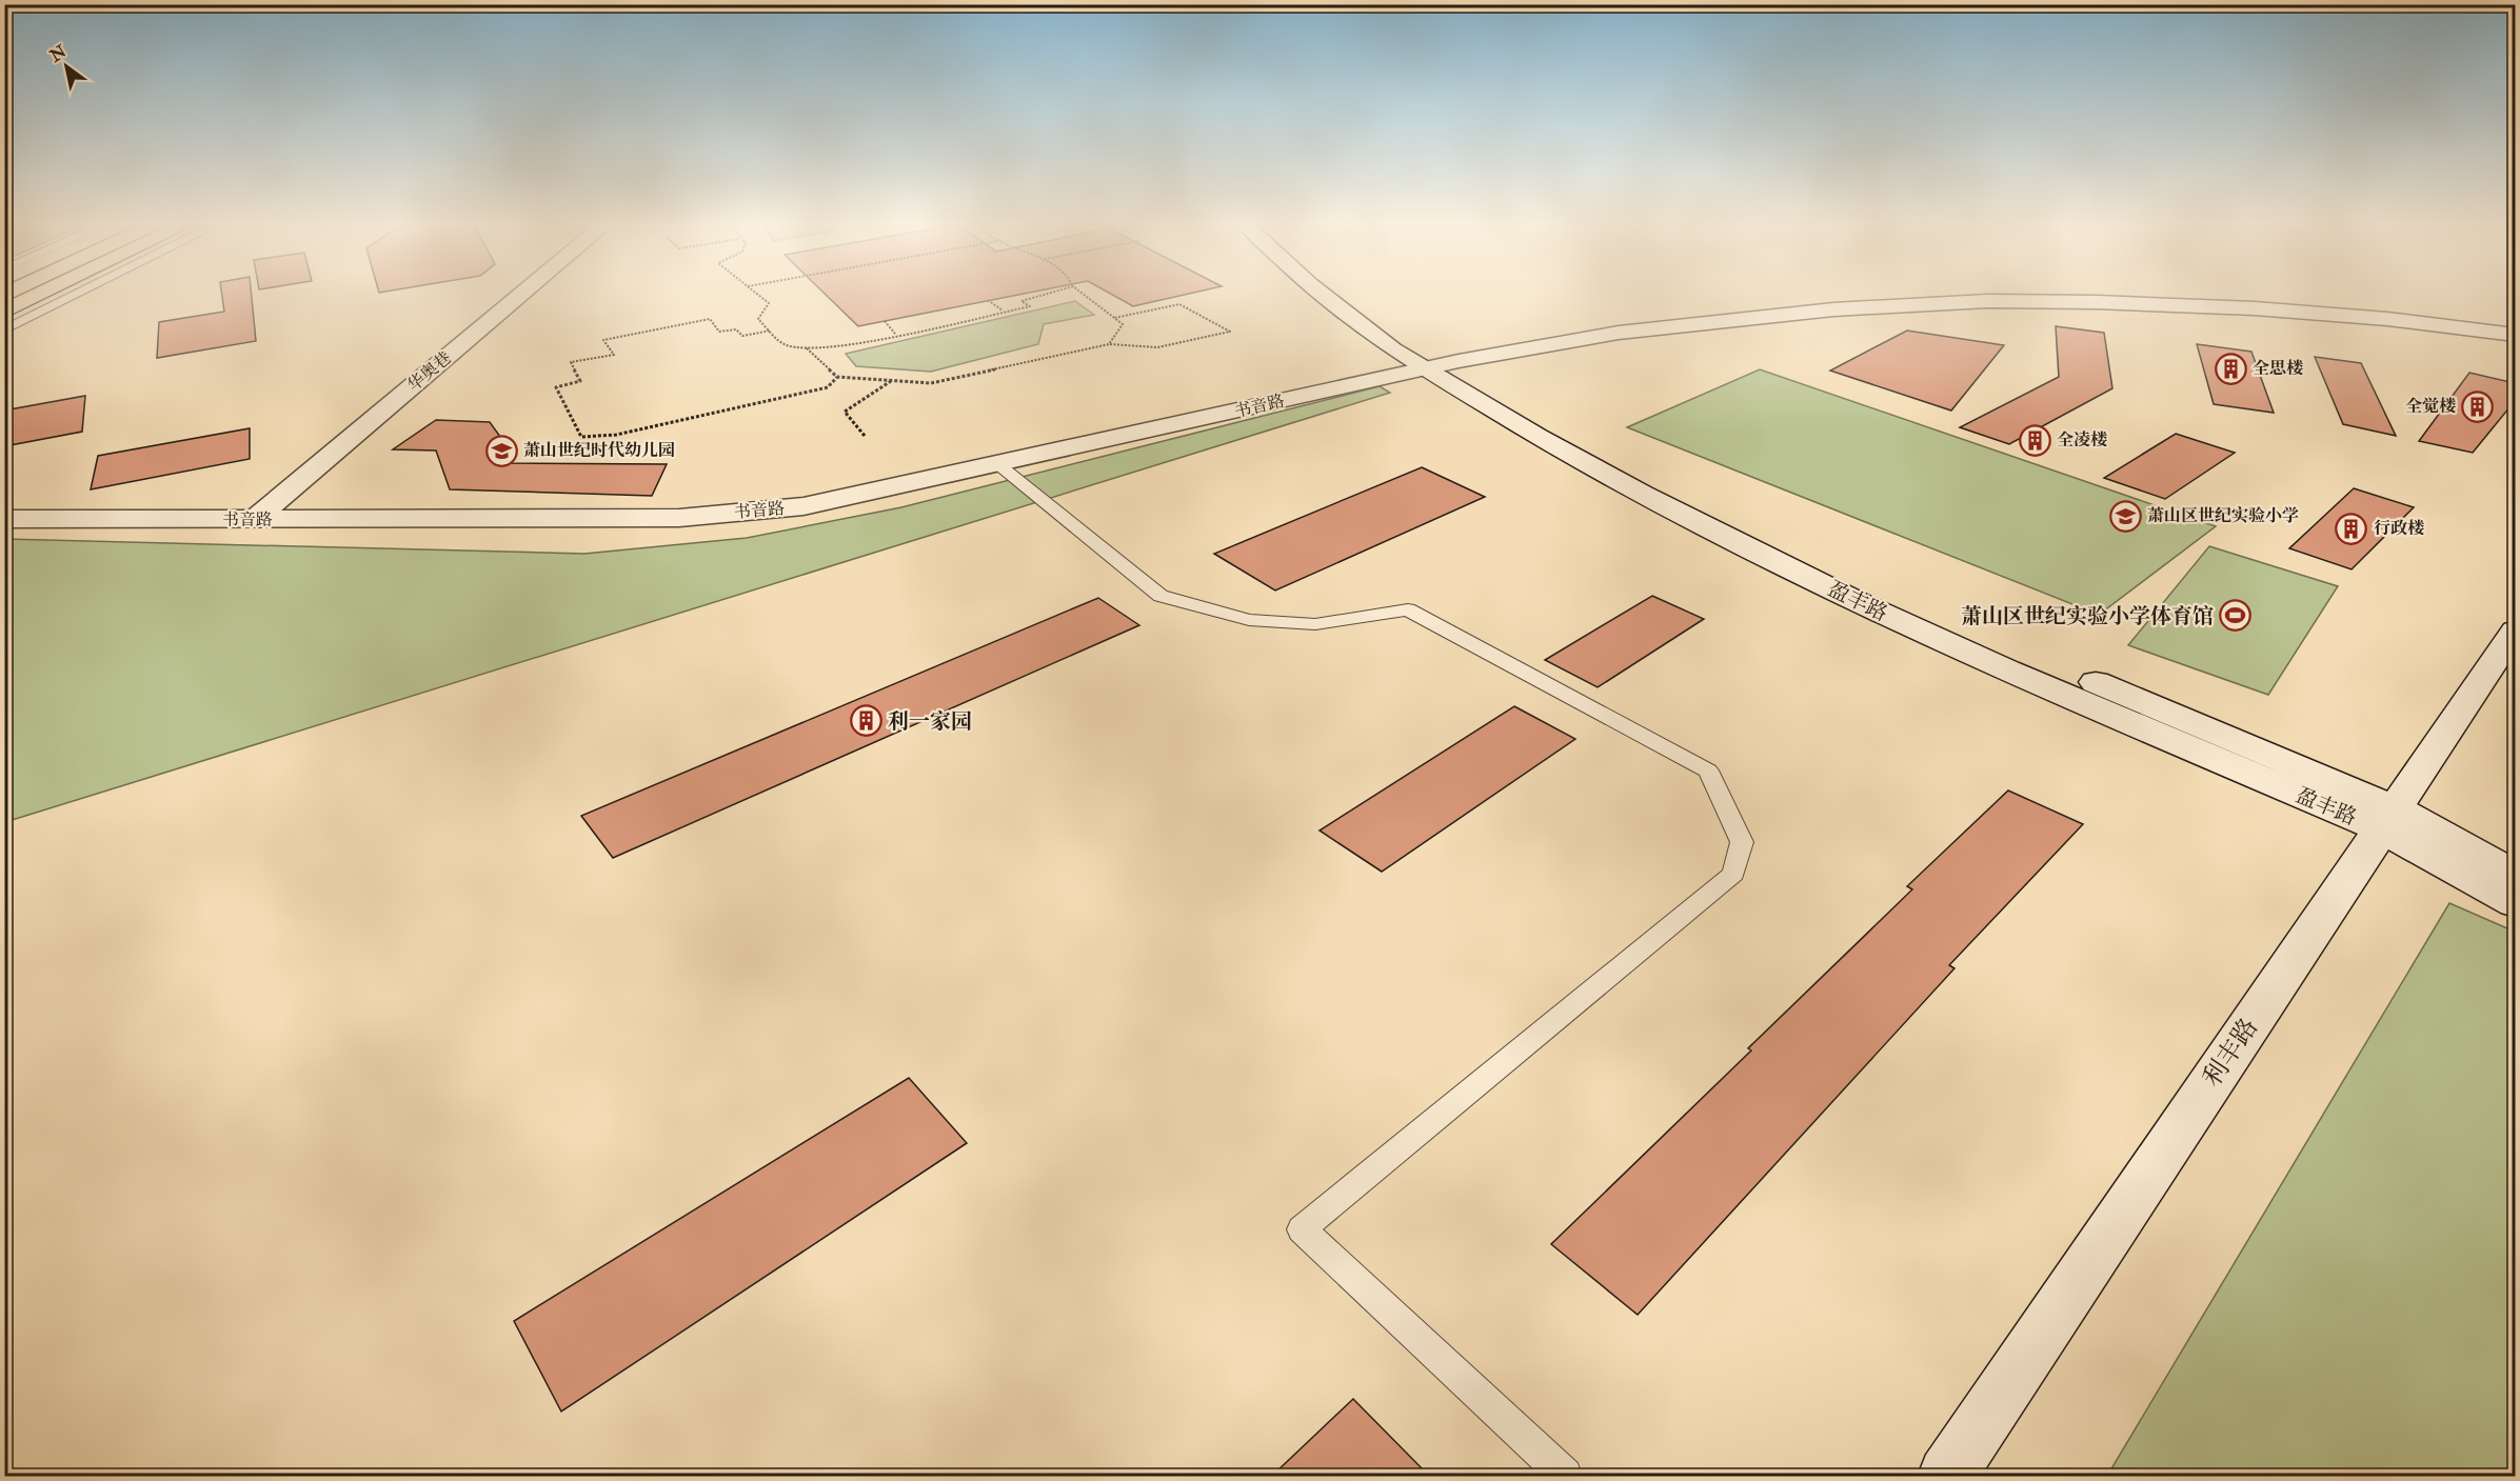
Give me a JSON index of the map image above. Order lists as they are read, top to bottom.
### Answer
{
  "streets": {
    "street": [
      "华奥巷",
      "书音路",
      "盈丰路",
      "利丰路"
    ]
  },
  "crossings": [
    ["华奥巷", "书音路"],
    ["书音路", "盈丰路"],
    ["盈丰路", "利丰路"]
  ],
  "places": {
    "building": [
      "全思楼",
      "全觉楼",
      "全凌楼",
      "行政楼",
      "利一家园"
    ],
    "school or university": ["萧山世纪时代幼儿园", "萧山区世纪实验小学"],
    "sports": ["萧山区世纪实验小学体育馆"]
  },
  "north": "top left"
}
